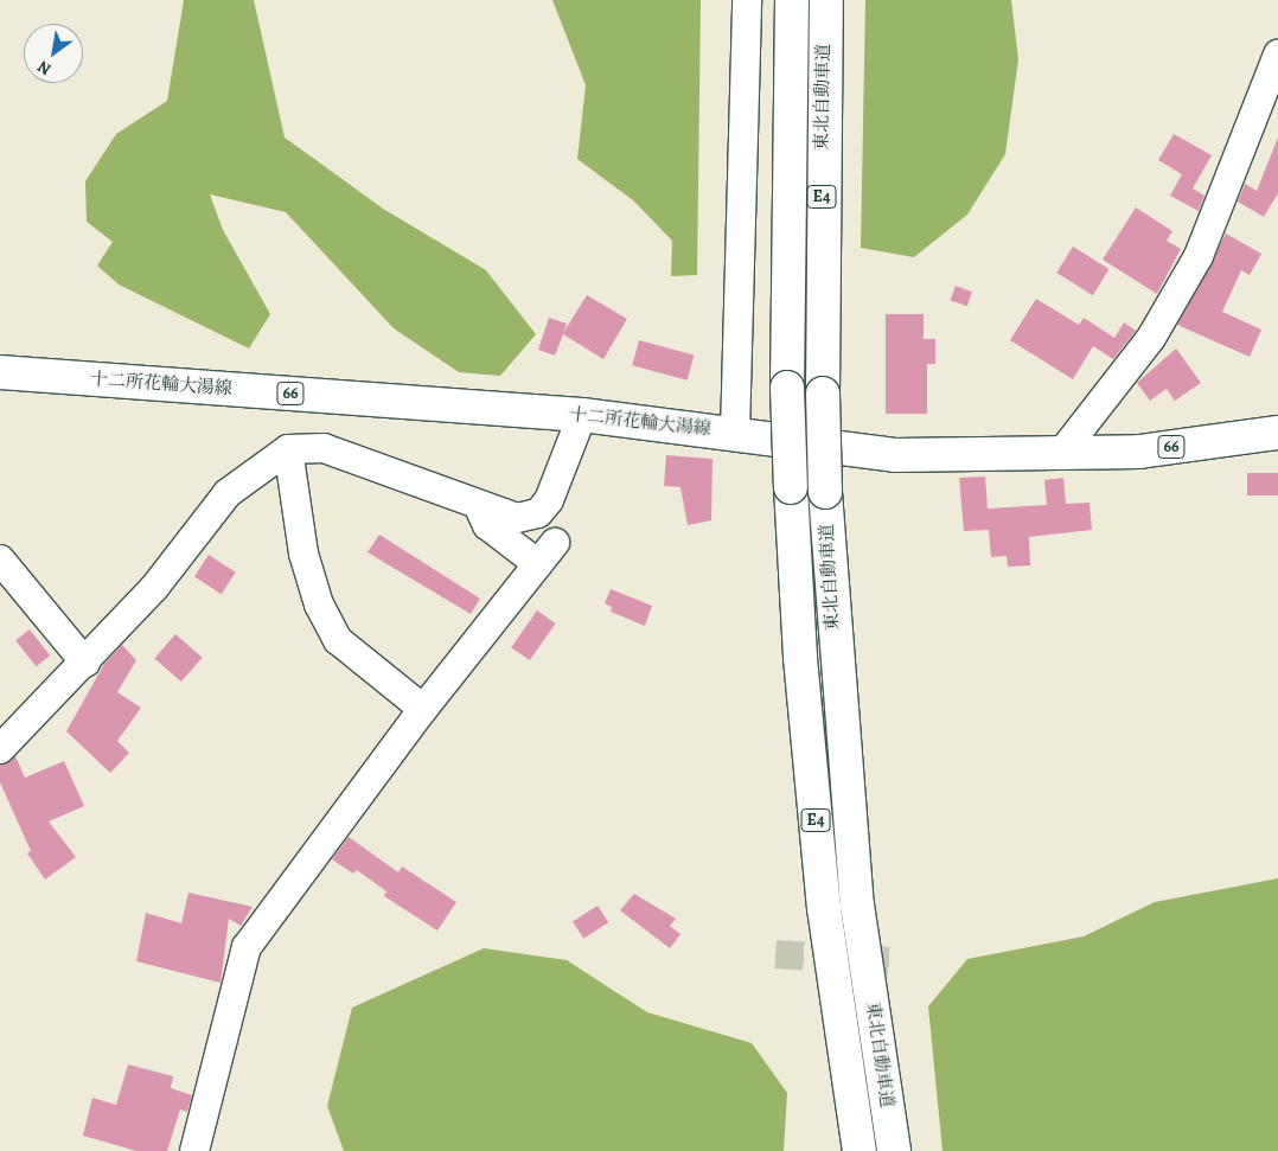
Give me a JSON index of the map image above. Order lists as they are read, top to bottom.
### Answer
{
  "streets": {
    "main road": [
      "東北自動車道",
      "E4",
      "十二所花輪大湯線",
      "66"
    ]
  },
  "north": "bottom left"
}
